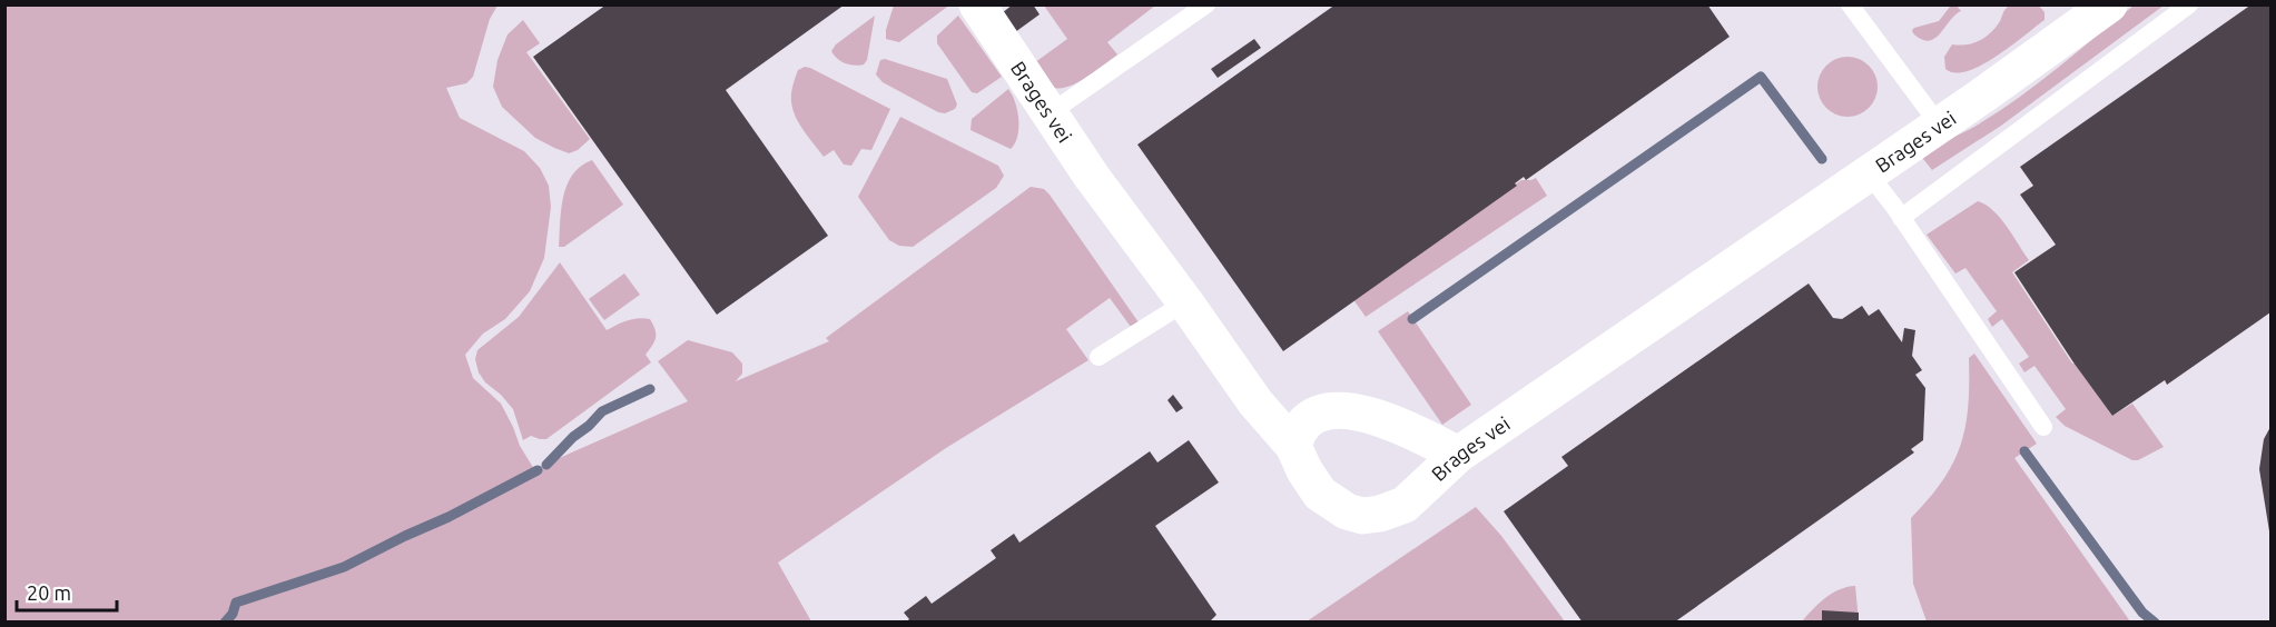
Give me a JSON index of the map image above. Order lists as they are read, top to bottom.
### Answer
{
  "streets": {
    "street": ["Brages vei"]
  },
  "scale_bar": "20 m"
}
